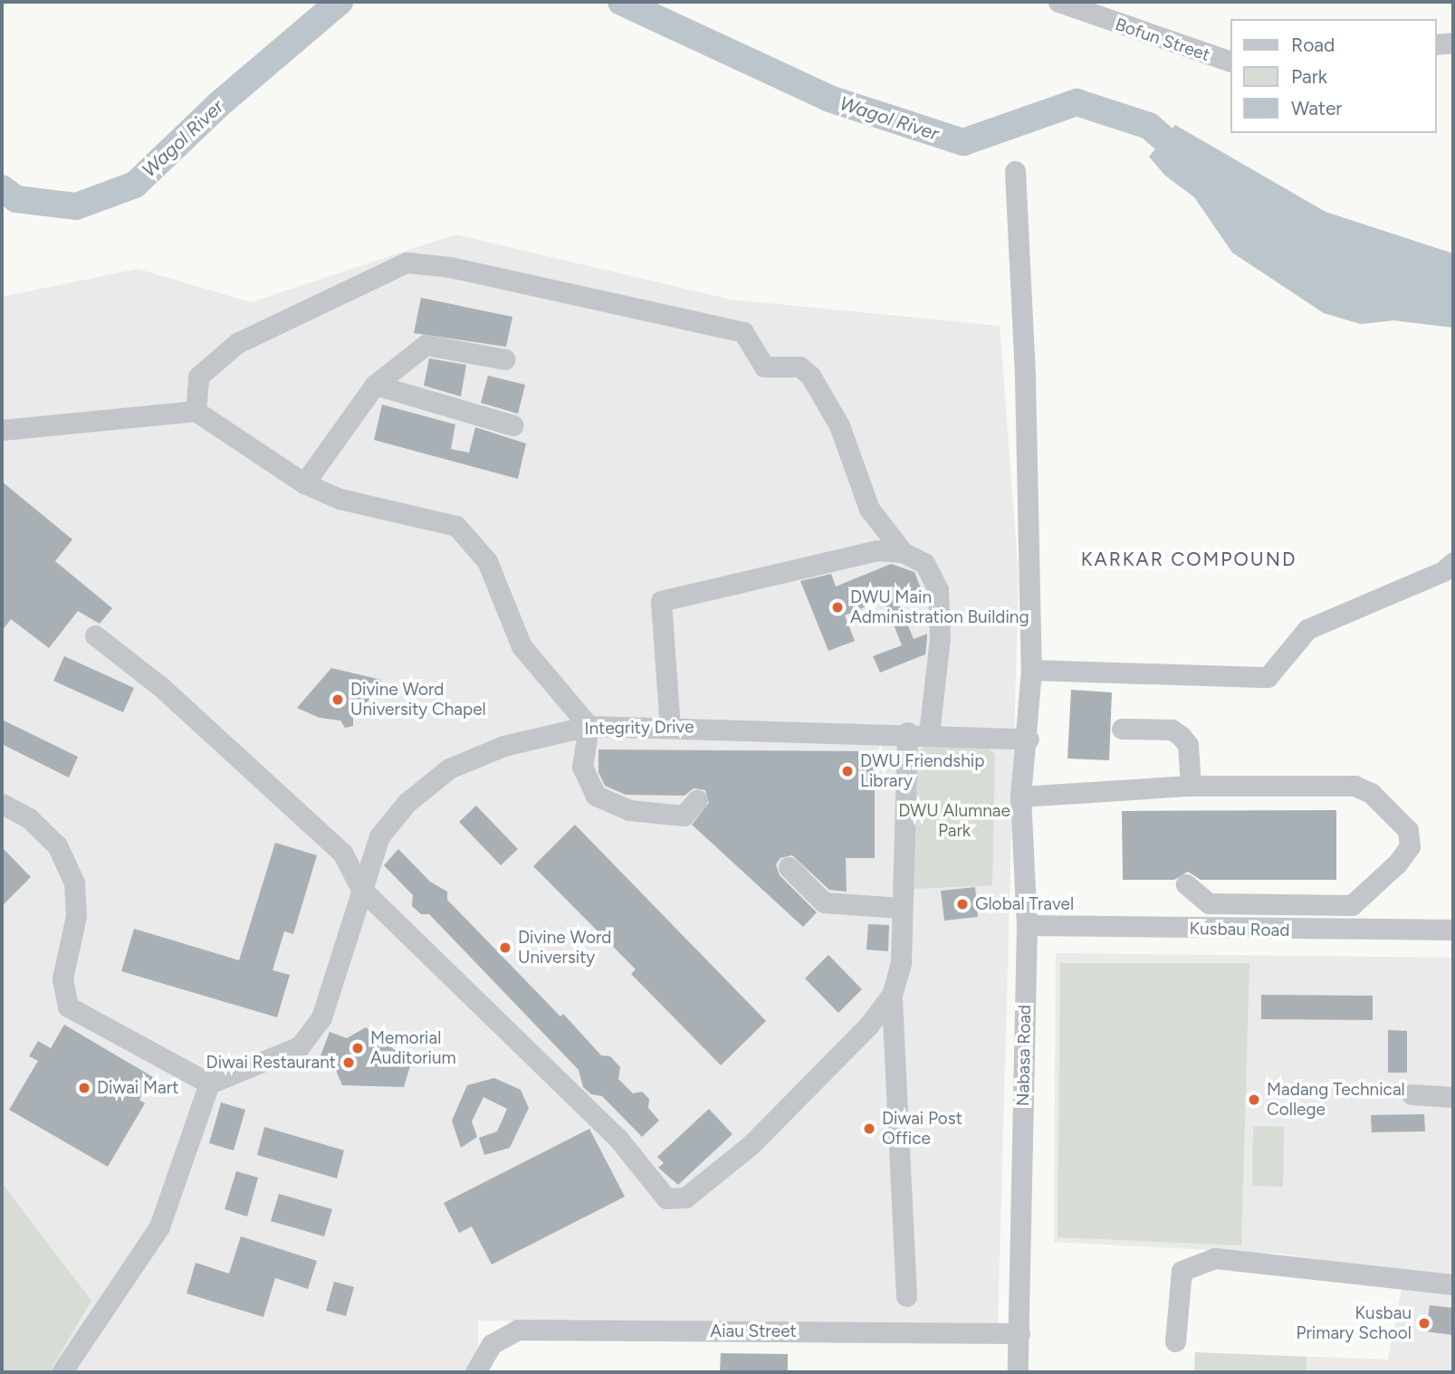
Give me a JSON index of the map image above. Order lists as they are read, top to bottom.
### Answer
{
  "streets": {
    "street": [
      "Bofun Street",
      "Integrity Drive",
      "Kusbau Road",
      "Nabasa Road",
      "Aiau Street"
    ]
  },
  "crossings": [
    ["Integrity Drive", "Nabasa Road"],
    ["Kusbau Road", "Nabasa Road"],
    ["Nabasa Road", "Aiau Street"]
  ],
  "districts": ["KARKAR COMPOUND"],
  "water": ["Wagol River"],
  "parks": ["DWU Alumnae Park"],
  "places": [
    "DWU Main Administration Building",
    "Divine Word University Chapel",
    "DWU Friendship Library",
    "Global Travel",
    "Divine Word University",
    "Memorial Auditorium",
    "Diwai Restaurant",
    "Diwai Mart",
    "Madang Technical College",
    "Diwai Post Office",
    "Kusbau Primary School"
  ],
  "legend": ["Road", "Park", "Water"]
}
